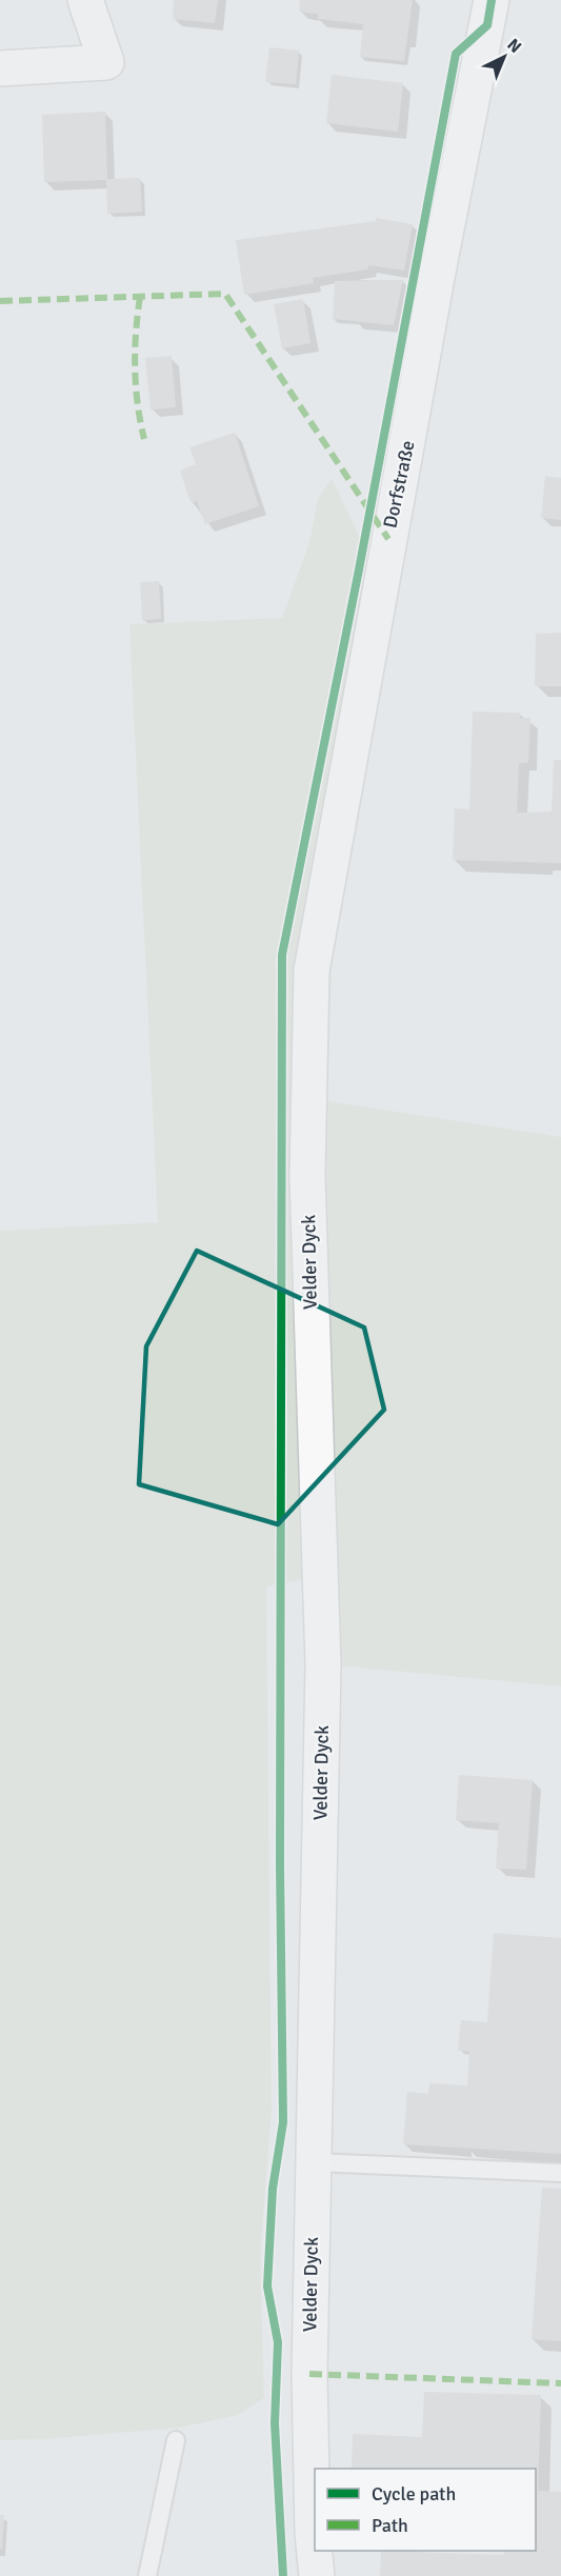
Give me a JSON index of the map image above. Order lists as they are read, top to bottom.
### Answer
{
  "streets": {
    "main road": ["Dorfstraße", "Velder Dyck"]
  },
  "crossings": [
    ["Dorfstraße", "Velder Dyck"]
  ],
  "legend": ["Cycle path", "Path"],
  "north": "top right"
}
